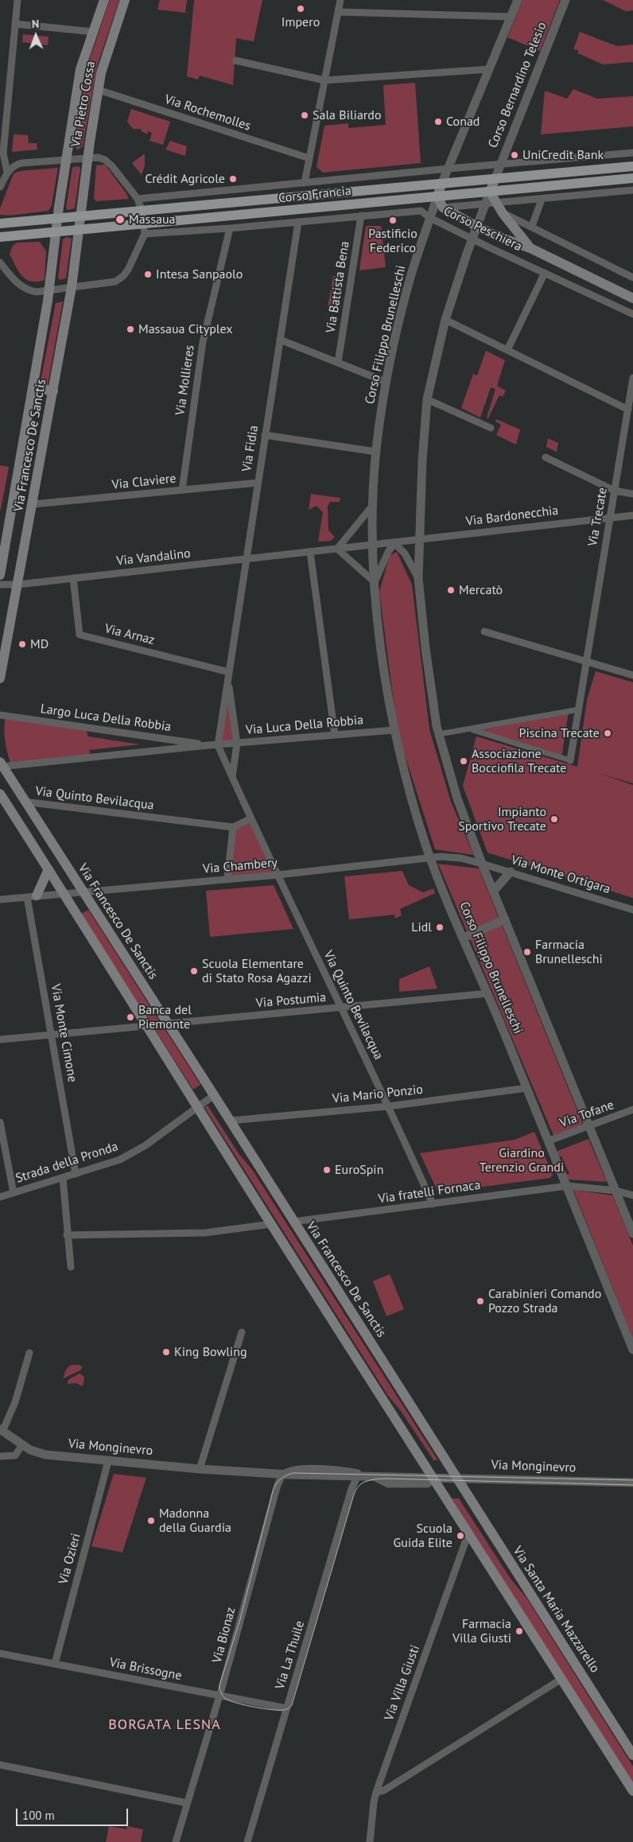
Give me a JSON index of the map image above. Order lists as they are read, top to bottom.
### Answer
{
  "streets": {
    "main road": [
      "Via Pietro Cossa",
      "Corso Francia",
      "Corso Peschiera",
      "Via Francesco De Sanctis",
      "Via Santa Maria Mazzarello"
    ],
    "street": [
      "Corso Bernardino Telesio",
      "Via Rochemolles",
      "Via Battista Bena",
      "Corso Filippo Brunelleschi",
      "Via Mollieres",
      "Via Fidia",
      "Via Claviere",
      "Via Bardonecchia",
      "Via Trecate",
      "Via Vandalino",
      "Via Arnaz",
      "Largo Luca Della Robbia",
      "Via Luca Della Robbia",
      "Via Quinto Bevilacqua",
      "Via Chambery",
      "Via Monte Ortigara",
      "Via Postumia",
      "Via Monte Cimone",
      "Via Mario Ponzio",
      "Via Tofane",
      "Strada della Pronda",
      "Via fratelli Fornaca",
      "Via Monginevro",
      "Via Ozieri",
      "Via Bionaz",
      "Via La Thuile",
      "Via Brissogne",
      "Via Villa Giusti"
    ]
  },
  "crossings": [
    ["Corso Bernardino Telesio", "Corso Francia"],
    ["Via Pietro Cossa", "Via Rochemolles"],
    ["Via Pietro Cossa", "Corso Francia"],
    ["Via Pietro Cossa", "Via Francesco De Sanctis"],
    ["Corso Francia", "Corso Peschiera"],
    ["Corso Francia", "Via Battista Bena"],
    ["Corso Francia", "Corso Filippo Brunelleschi"],
    ["Corso Francia", "Via Mollieres"],
    ["Corso Francia", "Via Francesco De Sanctis"],
    ["Corso Francia", "Via Fidia"],
    ["Corso Peschiera", "Corso Filippo Brunelleschi"],
    ["Corso Filippo Brunelleschi", "Via Bardonecchia"],
    ["Corso Filippo Brunelleschi", "Via Vandalino"],
    ["Corso Filippo Brunelleschi", "Via Luca Della Robbia"],
    ["Corso Filippo Brunelleschi", "Via Chambery"],
    ["Corso Filippo Brunelleschi", "Via Postumia"],
    ["Corso Filippo Brunelleschi", "Via Mario Ponzio"],
    ["Corso Filippo Brunelleschi", "Via Tofane"],
    ["Corso Filippo Brunelleschi", "Via fratelli Fornaca"],
    ["Via Mollieres", "Via Claviere"],
    ["Via Francesco De Sanctis", "Via Claviere"],
    ["Via Francesco De Sanctis", "Via Vandalino"],
    ["Via Francesco De Sanctis", "Largo Luca Della Robbia"],
    ["Via Francesco De Sanctis", "Via Quinto Bevilacqua"],
    ["Via Francesco De Sanctis", "Via Chambery"],
    ["Via Francesco De Sanctis", "Via Postumia"],
    ["Via Francesco De Sanctis", "Via Mario Ponzio"],
    ["Via Francesco De Sanctis", "Via fratelli Fornaca"],
    ["Via Francesco De Sanctis", "Via Monginevro"],
    ["Via Francesco De Sanctis", "Via Santa Maria Mazzarello"],
    ["Via Fidia", "Via Claviere"],
    ["Via Fidia", "Via Vandalino"],
    ["Via Fidia", "Via Arnaz"],
    ["Via Fidia", "Largo Luca Della Robbia"],
    ["Via Fidia", "Via Luca Della Robbia"],
    ["Via Fidia", "Via Quinto Bevilacqua"],
    ["Via Bardonecchia", "Via Trecate"],
    ["Via Bardonecchia", "Via Vandalino"],
    ["Via Vandalino", "Via Arnaz"],
    ["Largo Luca Della Robbia", "Via Luca Della Robbia"],
    ["Largo Luca Della Robbia", "Via Quinto Bevilacqua"],
    ["Via Luca Della Robbia", "Via Quinto Bevilacqua"],
    ["Via Quinto Bevilacqua", "Via Chambery"],
    ["Via Quinto Bevilacqua", "Via Postumia"],
    ["Via Quinto Bevilacqua", "Via Mario Ponzio"],
    ["Via Quinto Bevilacqua", "Via fratelli Fornaca"],
    ["Via Chambery", "Via Monte Ortigara"],
    ["Via Chambery", "Via Monte Cimone"],
    ["Via Monte Cimone", "Strada della Pronda"],
    ["Via Monginevro", "Via Ozieri"],
    ["Via Monginevro", "Via Santa Maria Mazzarello"],
    ["Via Monginevro", "Via Bionaz"],
    ["Via Monginevro", "Via La Thuile"],
    ["Via Ozieri", "Via Brissogne"],
    ["Via Bionaz", "Via Brissogne"],
    ["Via La Thuile", "Via Brissogne"]
  ],
  "districts": ["BORGATA LESNA"],
  "parks": ["Giardino Terenzio Grandi"],
  "places": [
    "Impero",
    "Sala Biliardo",
    "Conad",
    "UniCredit Bank",
    "Crédit Agricole",
    "Massaua",
    "Pastificio Federico",
    "Intesa Sanpaolo",
    "Massaua Cityplex",
    "Mercatò",
    "MD",
    "Piscina Trecate",
    "Associazione Bocciofila Trecate",
    "Impianto Sportivo Trecate",
    "Lidl",
    "Farmacia Brunelleschi",
    "Scuola Elementare di Stato Rosa Agazzi",
    "Banca del Piemonte",
    "EuroSpin",
    "Carabinieri Comando Pozzo Strada",
    "King Bowling",
    "Madonna della Guardia",
    "Scuola Guida Elite",
    "Farmacia Villa Giusti"
  ],
  "scale_bar": "100 m",
  "north": "top"
}
